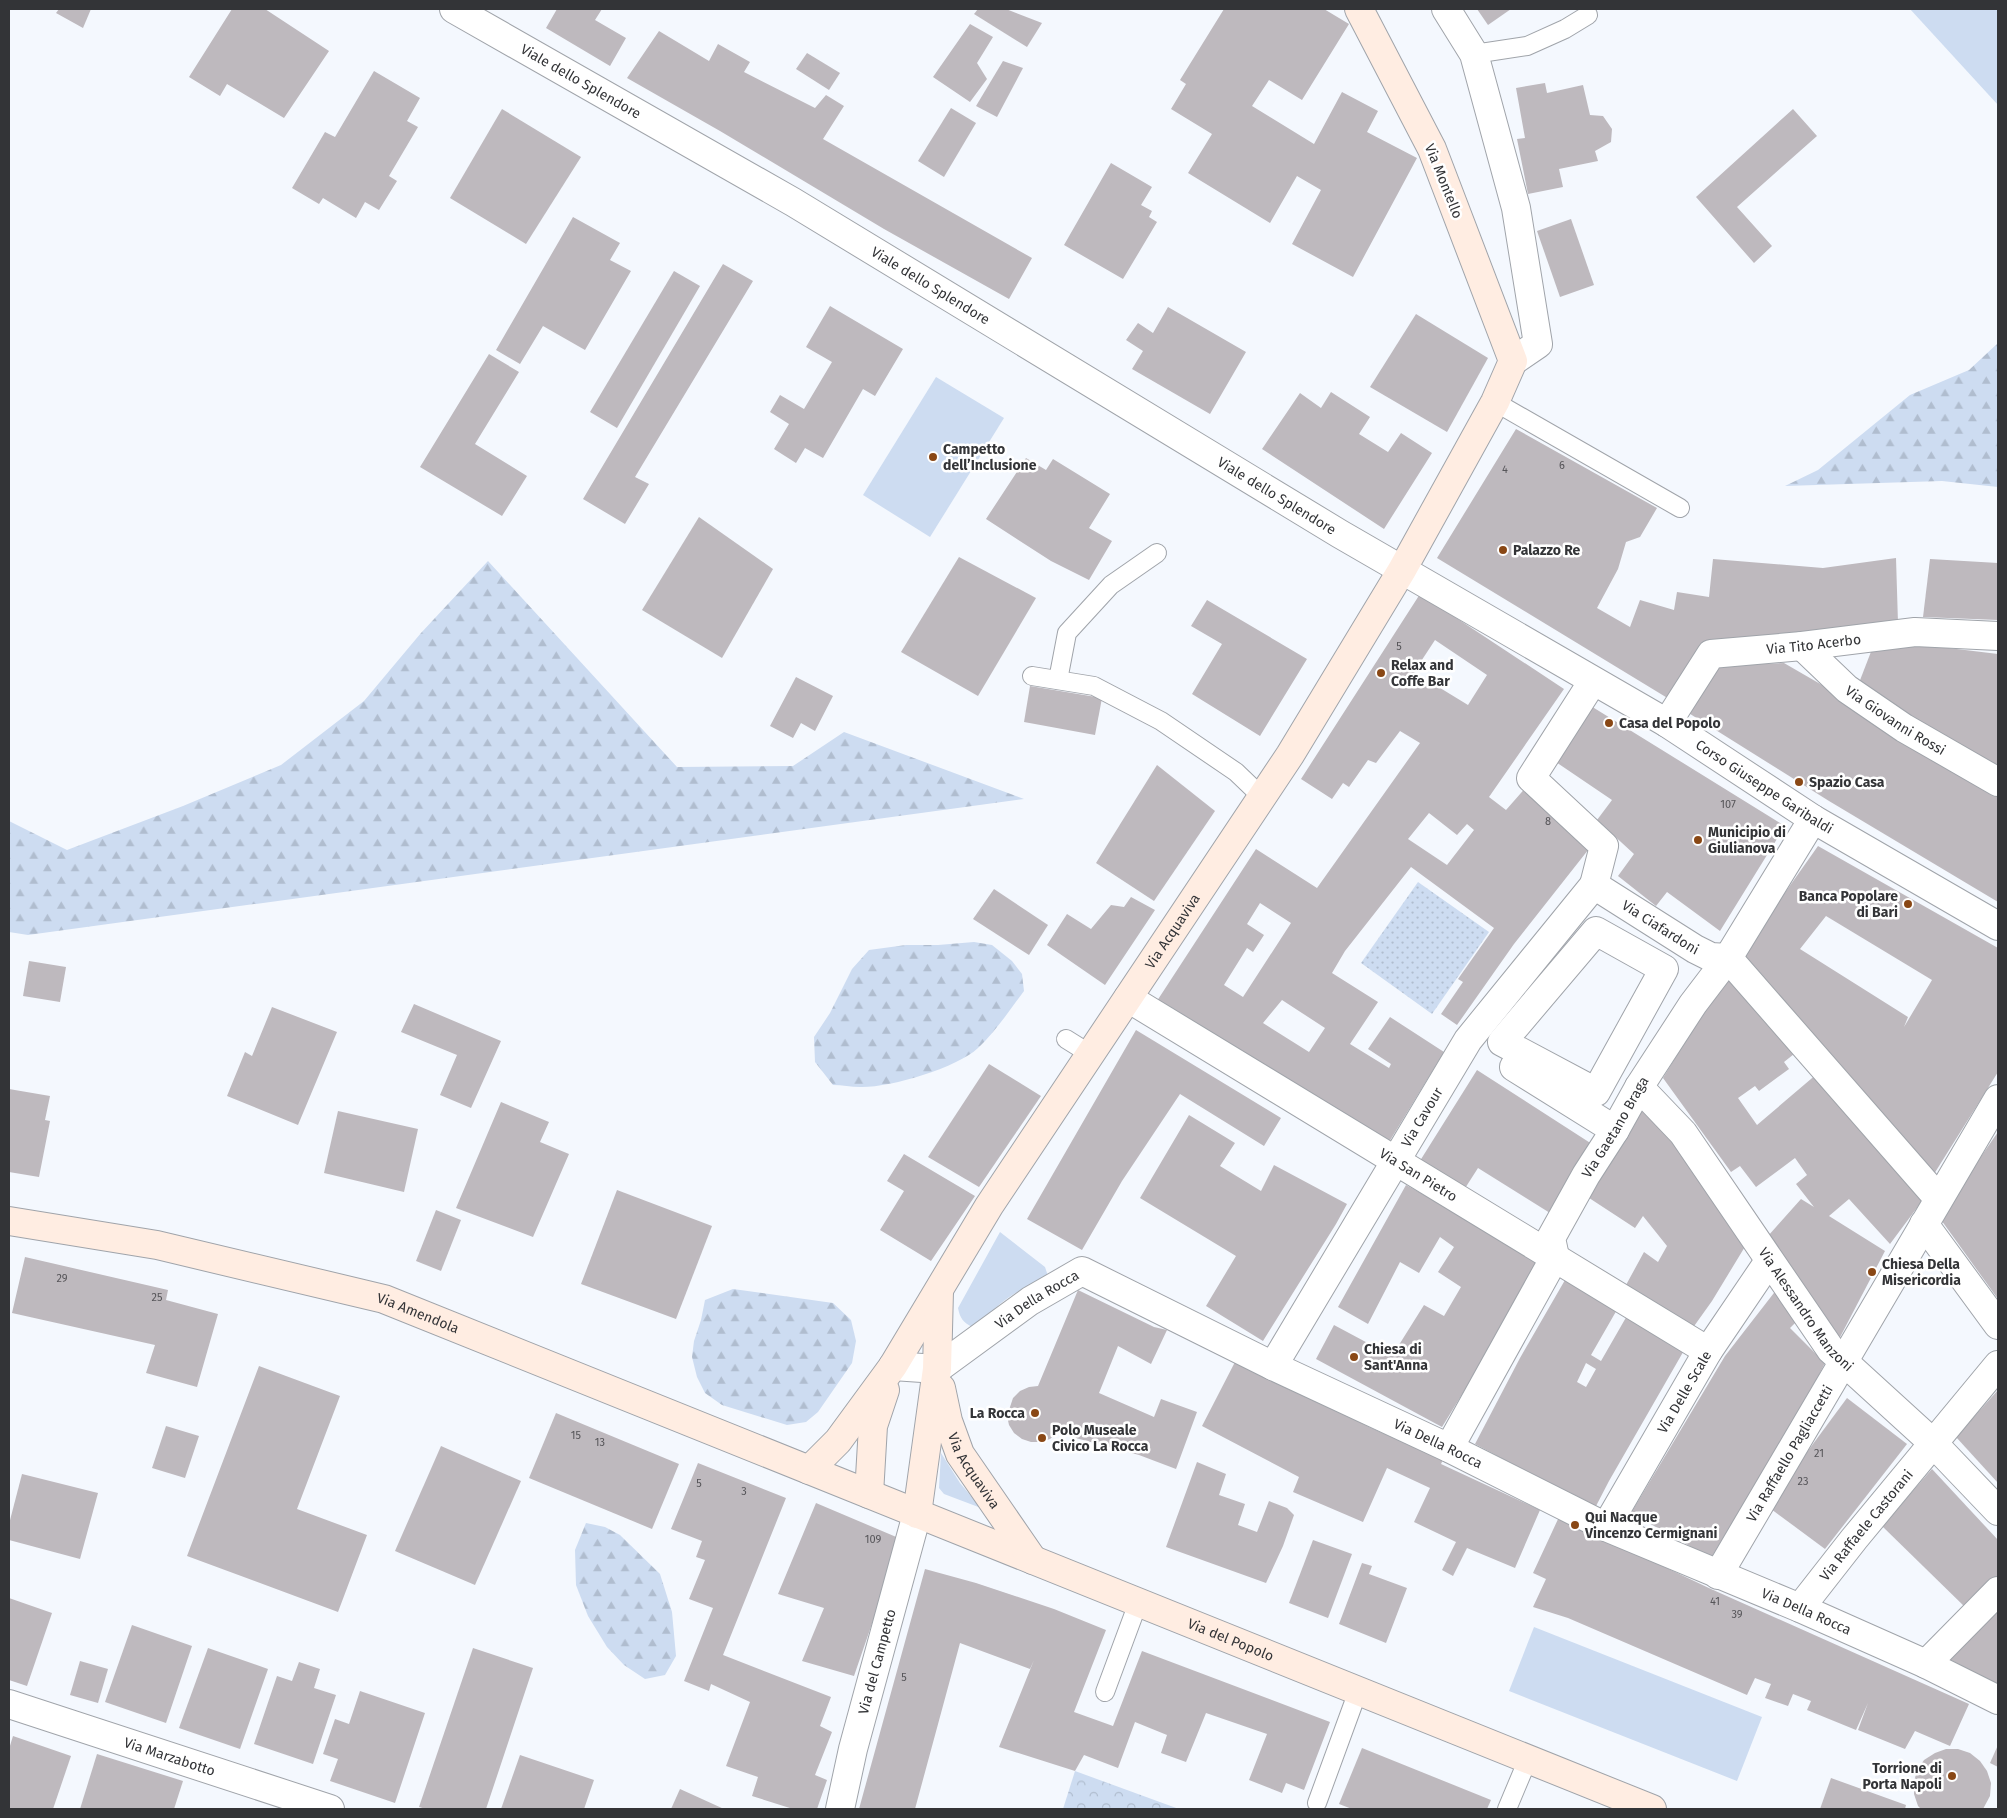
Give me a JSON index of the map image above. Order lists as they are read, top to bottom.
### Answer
{
  "streets": {
    "main road": [
      "Via Montello",
      "Via Acquaviva",
      "Via Amendola",
      "Via del Popolo"
    ],
    "street": [
      "Viale dello Splendore",
      "Via Tito Acerbo",
      "Via Giovanni Rossi",
      "Corso Giuseppe Garibaldi",
      "Via Ciafardoni",
      "Via Cavour",
      "Via Gaetano Braga",
      "Via San Pietro",
      "Via Della Rocca",
      "Via Alessandro Manzoni",
      "Via Delle Scale",
      "Via Raffaello Pagliaccetti",
      "Via Raffaele Castorani",
      "Via del Campetto",
      "Via Marzabotto"
    ]
  },
  "crossings": [
    ["Viale dello Splendore", "Corso Giuseppe Garibaldi"],
    ["Viale dello Splendore", "Via Acquaviva"],
    ["Via Tito Acerbo", "Via Giovanni Rossi"],
    ["Via Tito Acerbo", "Corso Giuseppe Garibaldi"],
    ["Corso Giuseppe Garibaldi", "Via Acquaviva"],
    ["Corso Giuseppe Garibaldi", "Via Gaetano Braga"],
    ["Via Ciafardoni", "Via Cavour"],
    ["Via Ciafardoni", "Via Gaetano Braga"],
    ["Via Acquaviva", "Via San Pietro"],
    ["Via Acquaviva", "Via Della Rocca"],
    ["Via Acquaviva", "Via Amendola"],
    ["Via Acquaviva", "Via del Popolo"],
    ["Via Acquaviva", "Via del Campetto"],
    ["Via Cavour", "Via San Pietro"],
    ["Via Cavour", "Via Della Rocca"],
    ["Via Gaetano Braga", "Via San Pietro"],
    ["Via Gaetano Braga", "Via Alessandro Manzoni"],
    ["Via San Pietro", "Via Delle Scale"],
    ["Via Della Rocca", "Via Delle Scale"],
    ["Via Della Rocca", "Via Raffaello Pagliaccetti"],
    ["Via Della Rocca", "Via Raffaele Castorani"],
    ["Via Alessandro Manzoni", "Via Delle Scale"],
    ["Via Alessandro Manzoni", "Via Raffaello Pagliaccetti"],
    ["Via Alessandro Manzoni", "Via Raffaele Castorani"],
    ["Via Amendola", "Via del Popolo"],
    ["Via del Popolo", "Via del Campetto"]
  ],
  "places": [
    "Campetto dell’Inclusione",
    "Palazzo Re",
    "Relax and Coffe Bar",
    "Casa del Popolo",
    "Spazio Casa",
    "Municipio di Giulianova",
    "Banca Popolare di Bari",
    "Chiesa Della Misericordia",
    "Chiesa di Sant'Anna",
    "La Rocca",
    "Polo Museale Civico La Rocca",
    "Qui Nacque Vincenzo Cermignani",
    "Torrione di Porta Napoli"
  ],
  "house_numbers": [
    "6",
    "4",
    "5",
    "107",
    "8",
    "29",
    "25",
    "15",
    "13",
    "21",
    "23",
    "5",
    "3",
    "109",
    "41",
    "39",
    "5"
  ]
}
